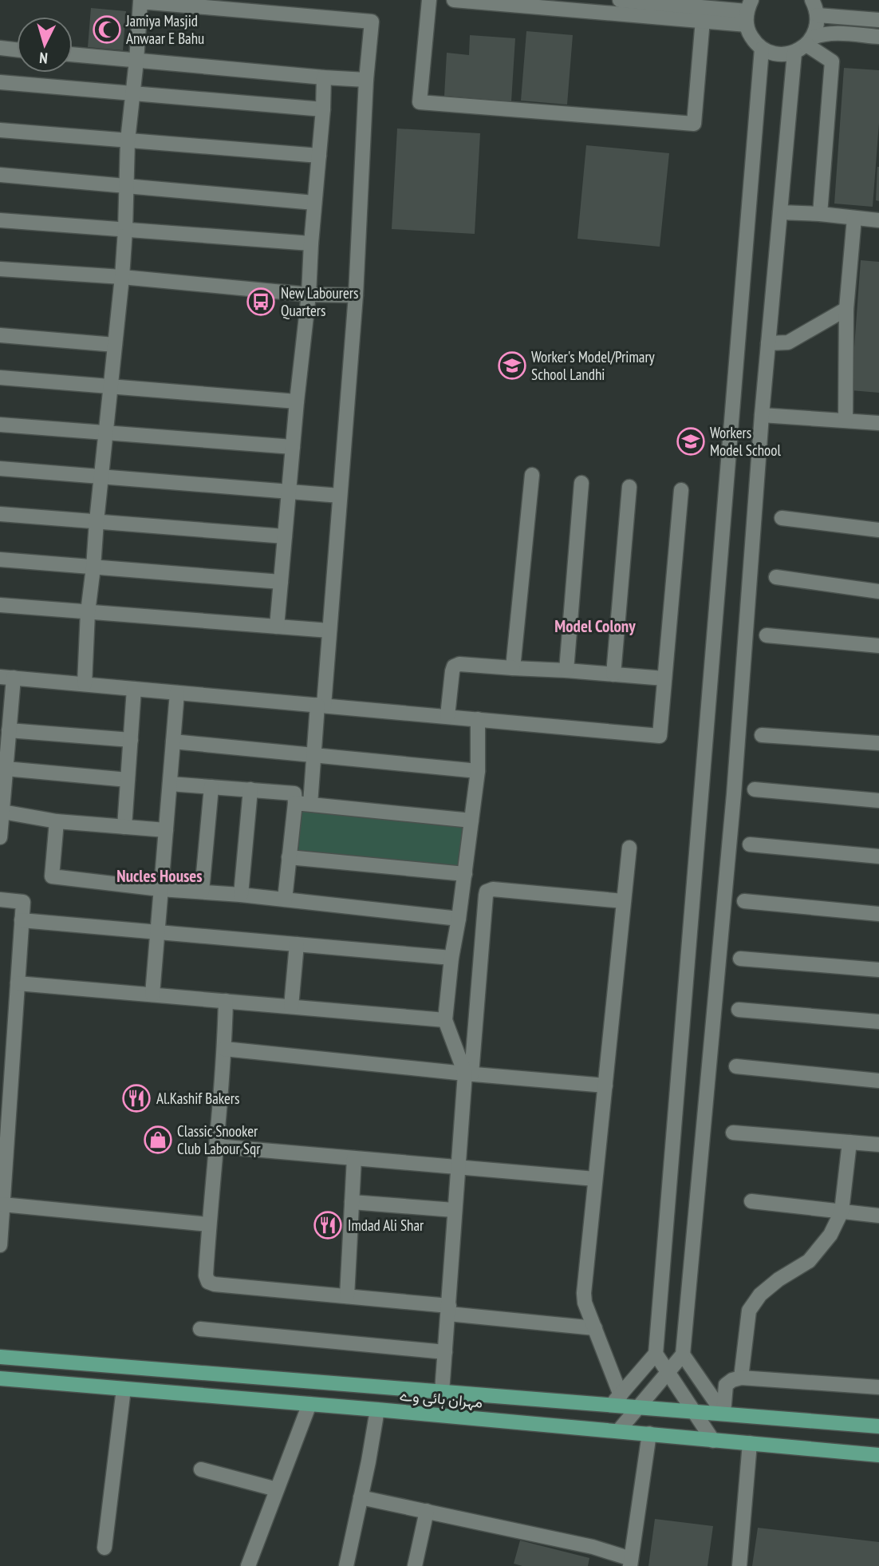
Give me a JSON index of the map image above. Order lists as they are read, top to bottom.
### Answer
{
  "streets": {
    "main road": ["مہران ہائی وے"]
  },
  "districts": ["Model Colony", "Nucles Houses"],
  "places": {
    "mosque": ["Jamiya Masjid Anwaar E Bahu"],
    "bus stop": ["New Labourers Quarters"],
    "school or university": ["Worker's Model/Primary School Landhi", "Workers Model School"],
    "restaurant": ["Al.Kashif Bakers", "Imdad Ali Shar"],
    "shop": ["Classic Snooker Club Labour Sqr"]
  },
  "north": "bottom"
}
